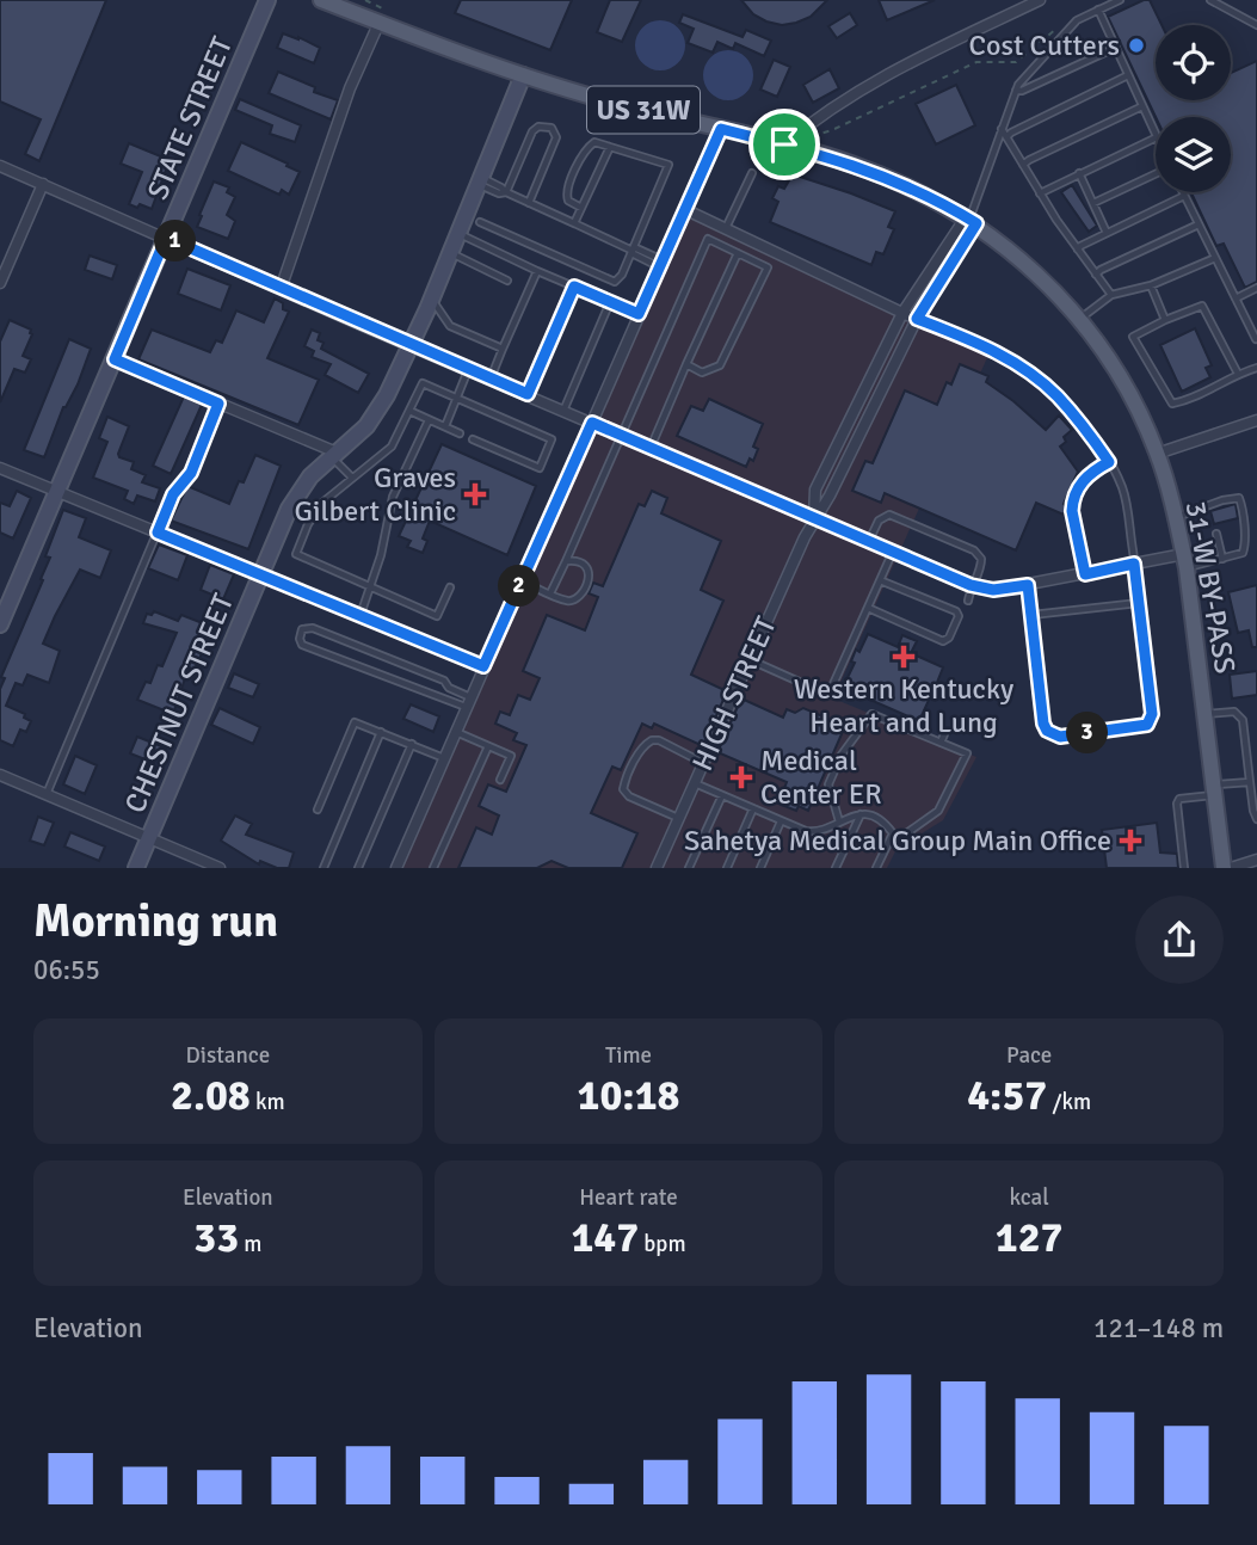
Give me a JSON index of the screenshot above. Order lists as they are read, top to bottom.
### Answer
{
  "streets": {
    "main road": ["US 31W", "31-W BY-PASS"],
    "street": ["STATE STREET", "HIGH STREET", "CHESTNUT STREET"]
  },
  "crossings": [
    ["31-W BY-PASS", "CHESTNUT STREET"]
  ],
  "places": {
    "other": ["Cost Cutters"],
    "health": [
      "Graves Gilbert Clinic",
      "Western Kentucky Heart and Lung",
      "Medical Center ER",
      "Sahetya Medical Group Main Office"
    ]
  },
  "page": {
    "pins": ["1", "2", "3"],
    "heading": ["Morning run", "06:55"],
    "stats": [
      ["Distance", "2.08 km"],
      ["Time", "10:18"],
      ["Pace", "4:57 /km"],
      ["Elevation", "33 m"],
      ["Heart rate", "147 bpm"],
      ["kcal", "127"]
    ],
    "chart": ["Elevation", "121–148 m"]
  }
}
